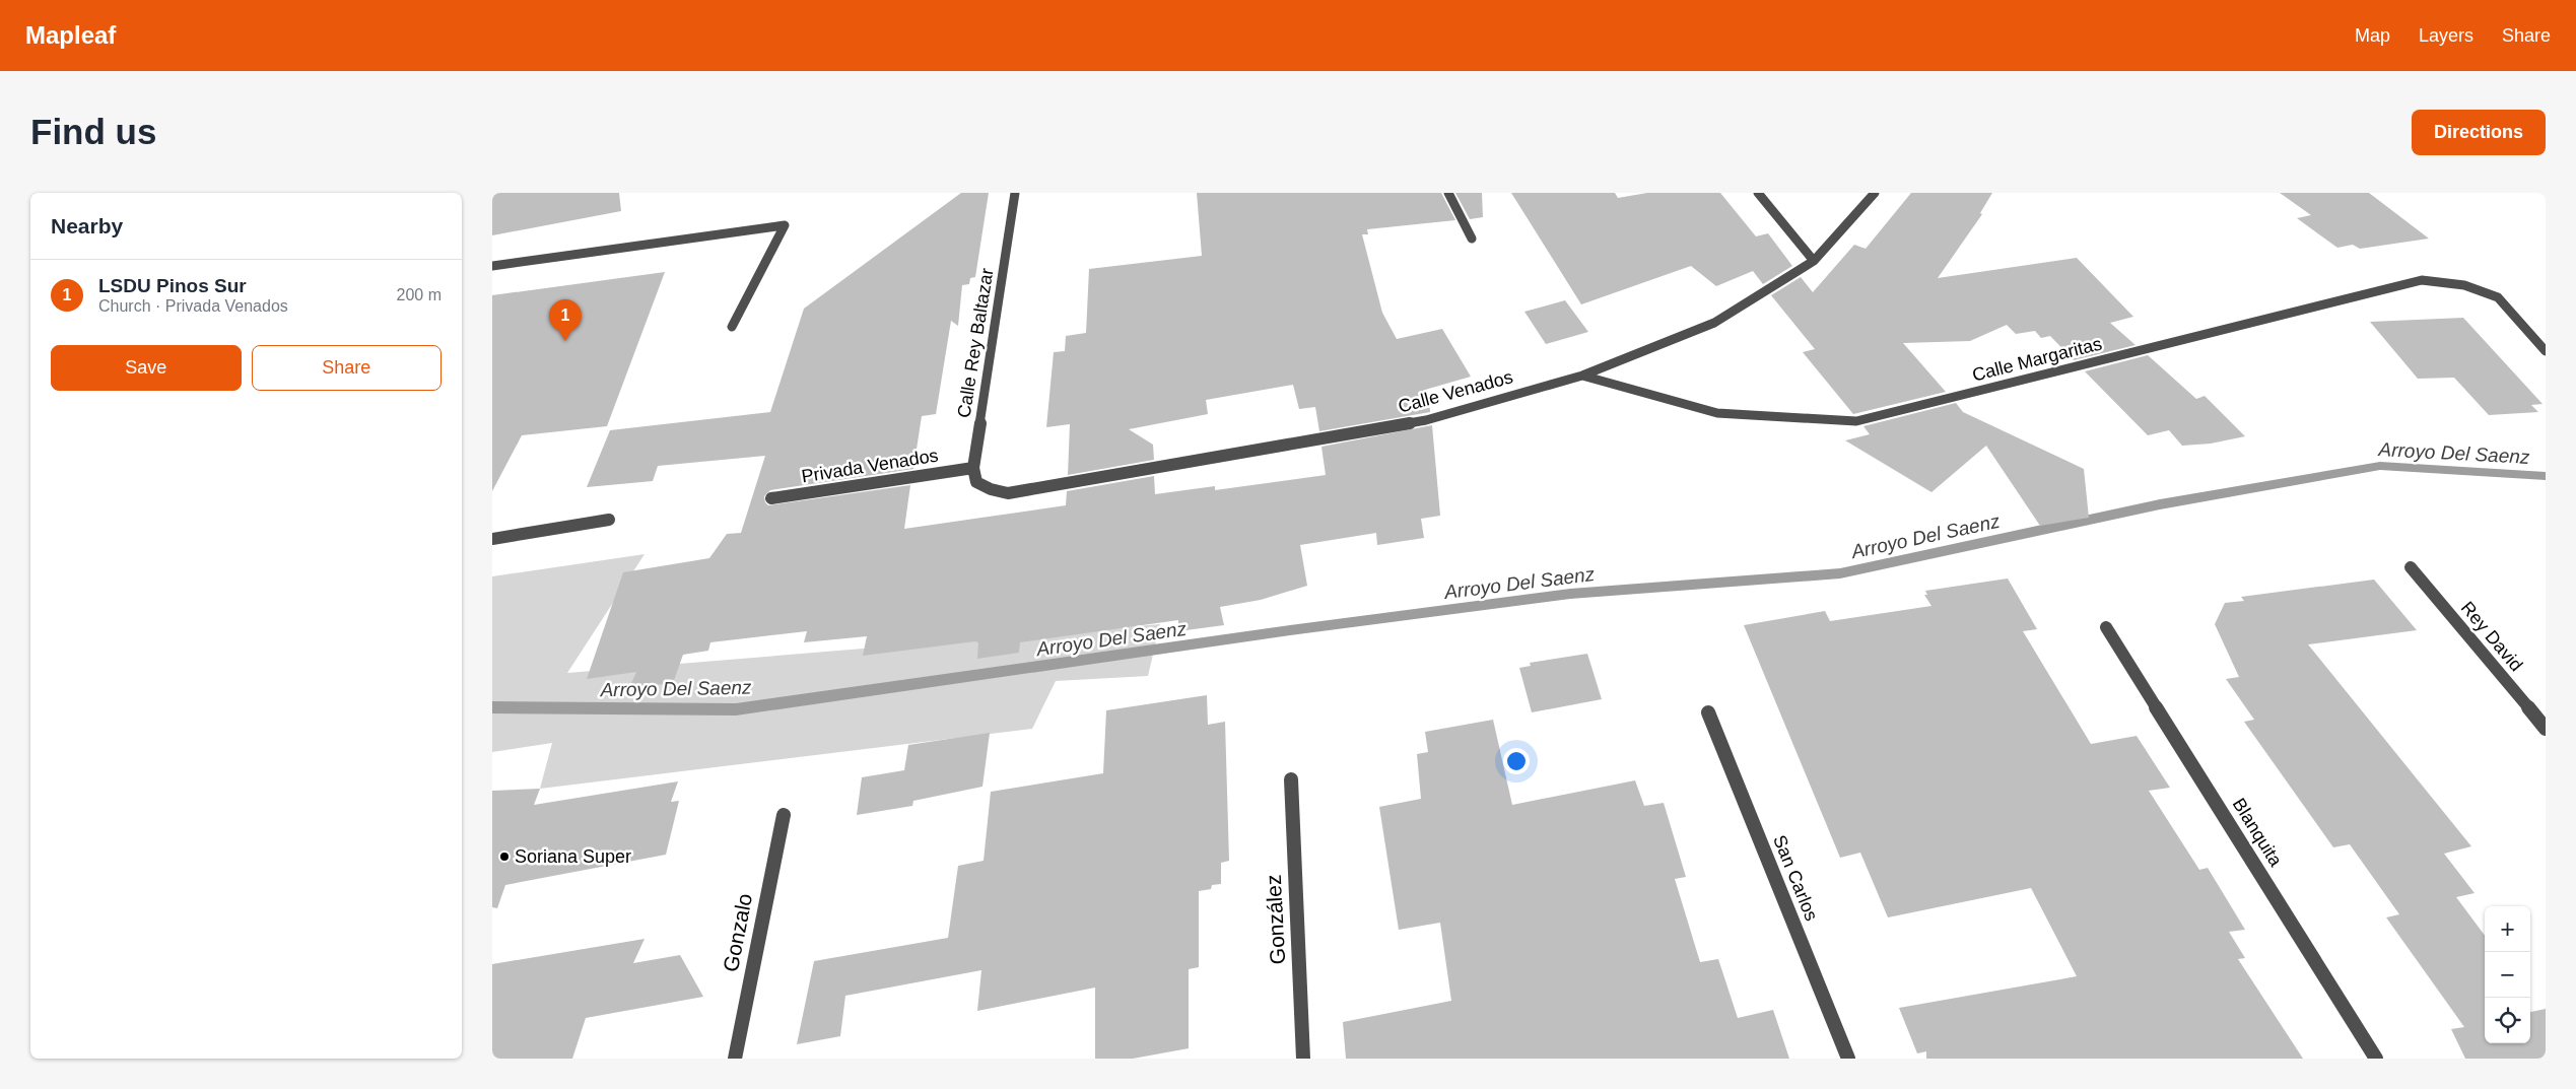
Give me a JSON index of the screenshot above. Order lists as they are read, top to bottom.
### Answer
{
  "streets": {
    "street": [
      "Calle Rey Baltazar",
      "Calle Margaritas",
      "Calle Venados",
      "Privada Venados",
      "Rey David",
      "Blanquita",
      "San Carlos",
      "González",
      "Gonzalo"
    ]
  },
  "crossings": [
    ["Calle Rey Baltazar", "Calle Venados"],
    ["Calle Rey Baltazar", "Privada Venados"],
    ["Calle Margaritas", "Calle Venados"],
    ["Calle Venados", "Privada Venados"]
  ],
  "water": ["Arroyo Del Saenz"],
  "places": ["Soriana Super"],
  "page": {
    "header": "Mapleaf",
    "nav": ["Map", "Layers", "Share"],
    "buttons": [
      "Directions",
      ["Save", "Share"]
    ],
    "title": "Find us",
    "heading": "Nearby",
    "list": [
      {
        "mark": "1",
        "name": "LSDU Pinos Sur",
        "note": "Church · Privada Venados",
        "value": "200 m"
      }
    ],
    "pins": "1",
    "map_buttons": ["+", "−"]
  }
}
